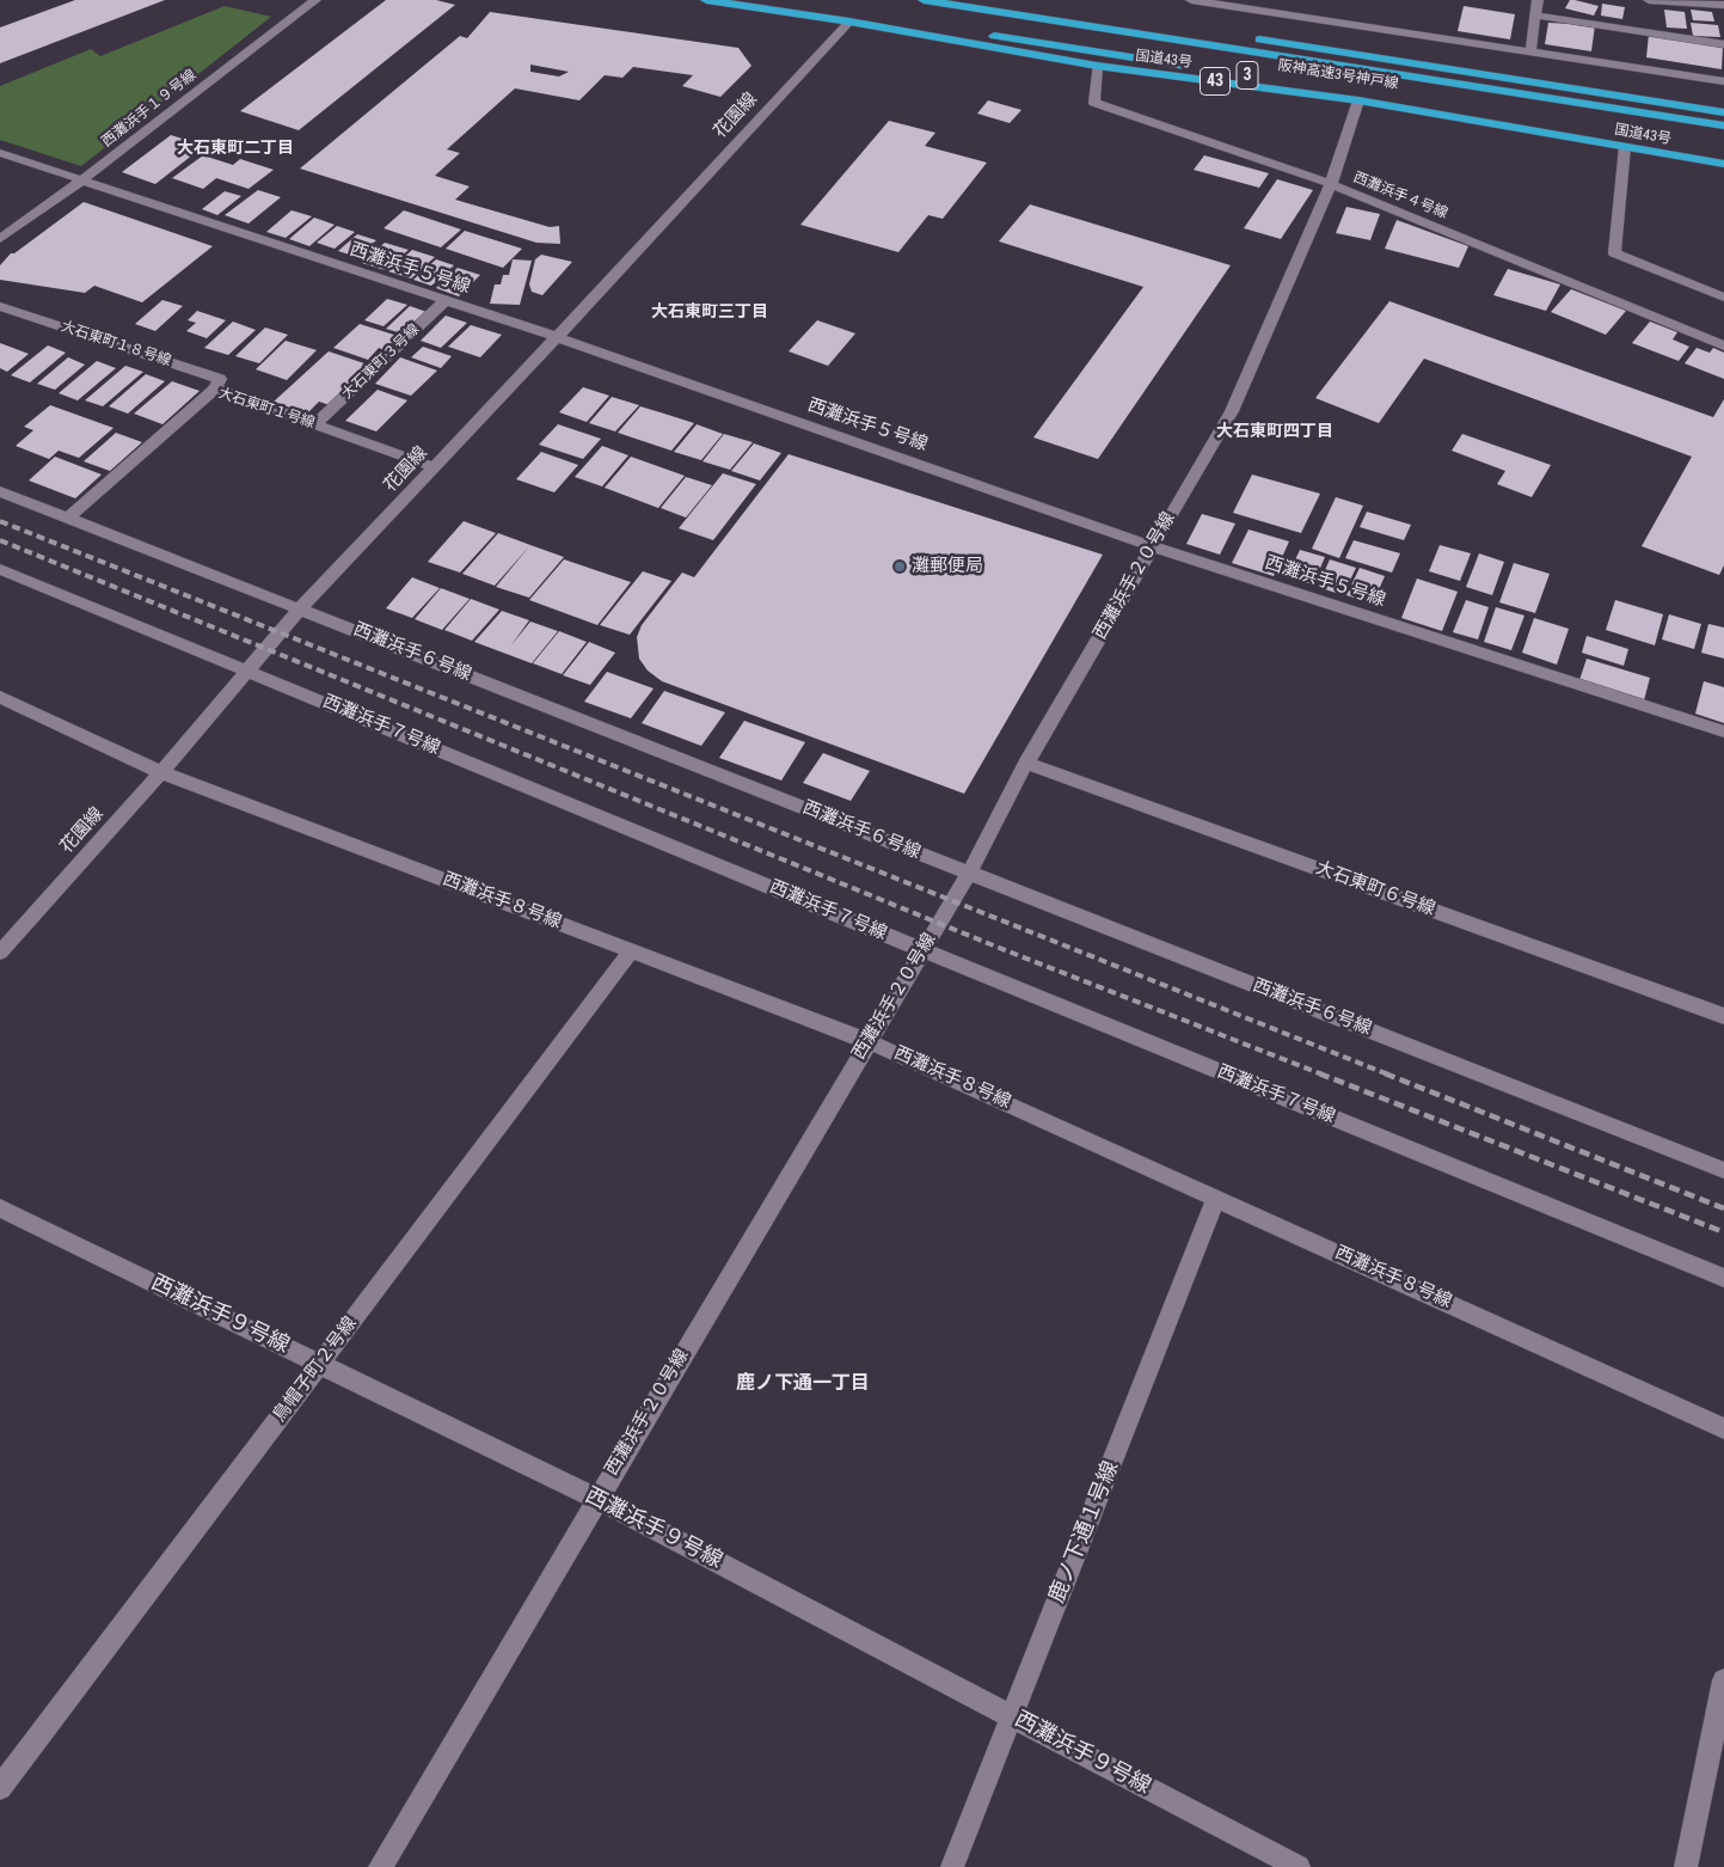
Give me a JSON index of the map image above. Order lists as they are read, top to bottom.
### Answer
{
  "streets": {
    "highway": [
      "国道43号",
      "3",
      "阪神高速3号神戸線",
      "43"
    ],
    "street": [
      "西灘浜手１９号線",
      "花園線",
      "西灘浜手４号線",
      "西灘浜手５号線",
      "大石東町１８号線",
      "大石東町３号線",
      "大石東町１号線",
      "西灘浜手２０号線",
      "西灘浜手６号線",
      "西灘浜手７号線",
      "大石東町６号線",
      "西灘浜手８号線",
      "西灘浜手９号線",
      "鳥帽子町２号線",
      "鹿ノ下通１号線"
    ]
  },
  "crossings": [
    ["国道43号", "花園線"],
    ["国道43号", "西灘浜手４号線"],
    ["国道43号", "西灘浜手２０号線"],
    ["西灘浜手１９号線", "西灘浜手５号線"],
    ["花園線", "西灘浜手５号線"],
    ["花園線", "大石東町１号線"],
    ["花園線", "西灘浜手６号線"],
    ["花園線", "西灘浜手７号線"],
    ["花園線", "西灘浜手８号線"],
    ["西灘浜手４号線", "西灘浜手２０号線"],
    ["西灘浜手５号線", "大石東町３号線"],
    ["西灘浜手５号線", "西灘浜手２０号線"],
    ["大石東町１８号線", "大石東町１号線"],
    ["大石東町３号線", "大石東町１号線"],
    ["大石東町１号線", "西灘浜手６号線"],
    ["西灘浜手２０号線", "西灘浜手６号線"],
    ["西灘浜手２０号線", "西灘浜手７号線"],
    ["西灘浜手２０号線", "大石東町６号線"],
    ["西灘浜手２０号線", "西灘浜手８号線"],
    ["西灘浜手２０号線", "西灘浜手９号線"],
    ["西灘浜手８号線", "鳥帽子町２号線"],
    ["西灘浜手８号線", "鹿ノ下通１号線"],
    ["西灘浜手９号線", "鳥帽子町２号線"],
    ["西灘浜手９号線", "鹿ノ下通１号線"]
  ],
  "districts": [
    "大石東町二丁目",
    "大石東町三丁目",
    "大石東町四丁目",
    "鹿ノ下通一丁目"
  ],
  "places": ["灘郵便局"]
}
